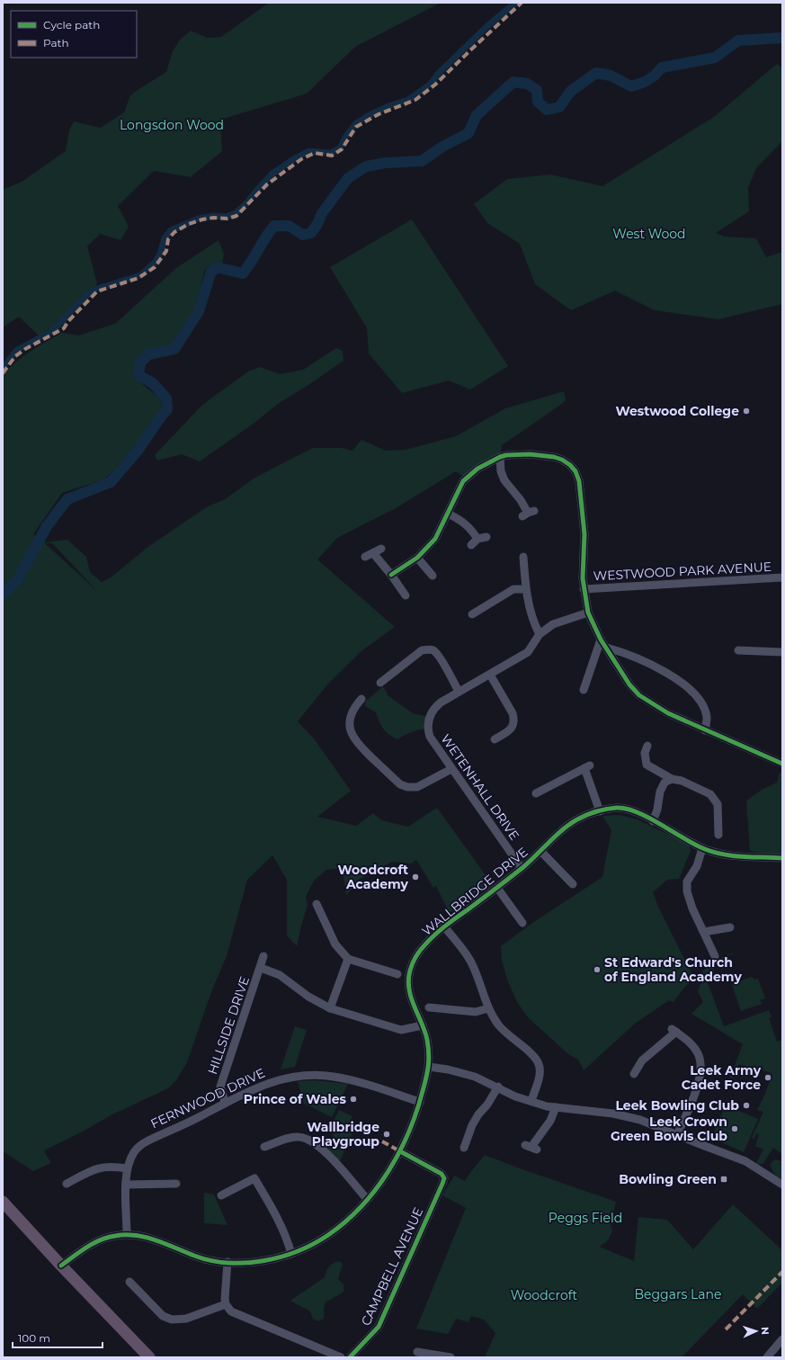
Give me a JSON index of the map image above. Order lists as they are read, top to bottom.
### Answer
{
  "streets": {
    "street": [
      "WESTWOOD PARK AVENUE",
      "WETENHALL DRIVE",
      "WALLBRIDGE DRIVE",
      "HILLSIDE DRIVE",
      "FERNWOOD DRIVE",
      "CAMPBELL AVENUE"
    ]
  },
  "crossings": [
    ["WETENHALL DRIVE", "WALLBRIDGE DRIVE"],
    ["WALLBRIDGE DRIVE", "FERNWOOD DRIVE"],
    ["WALLBRIDGE DRIVE", "CAMPBELL AVENUE"],
    ["HILLSIDE DRIVE", "FERNWOOD DRIVE"]
  ],
  "parks": [
    "Longsdon Wood",
    "West Wood",
    "Peggs Field",
    "Beggars Lane",
    "Woodcroft"
  ],
  "places": {
    "other": [
      "Westwood College",
      "Woodcroft Academy",
      "St Edward's Church of England Academy",
      "Leek Army Cadet Force",
      "Prince of Wales",
      "Leek Bowling Club",
      "Leek Crown Green Bowls Club",
      "Wallbridge Playgroup"
    ],
    "transit": ["Bowling Green"]
  },
  "legend": ["Cycle path", "Path"],
  "scale_bar": "100 m",
  "north": "right"
}
